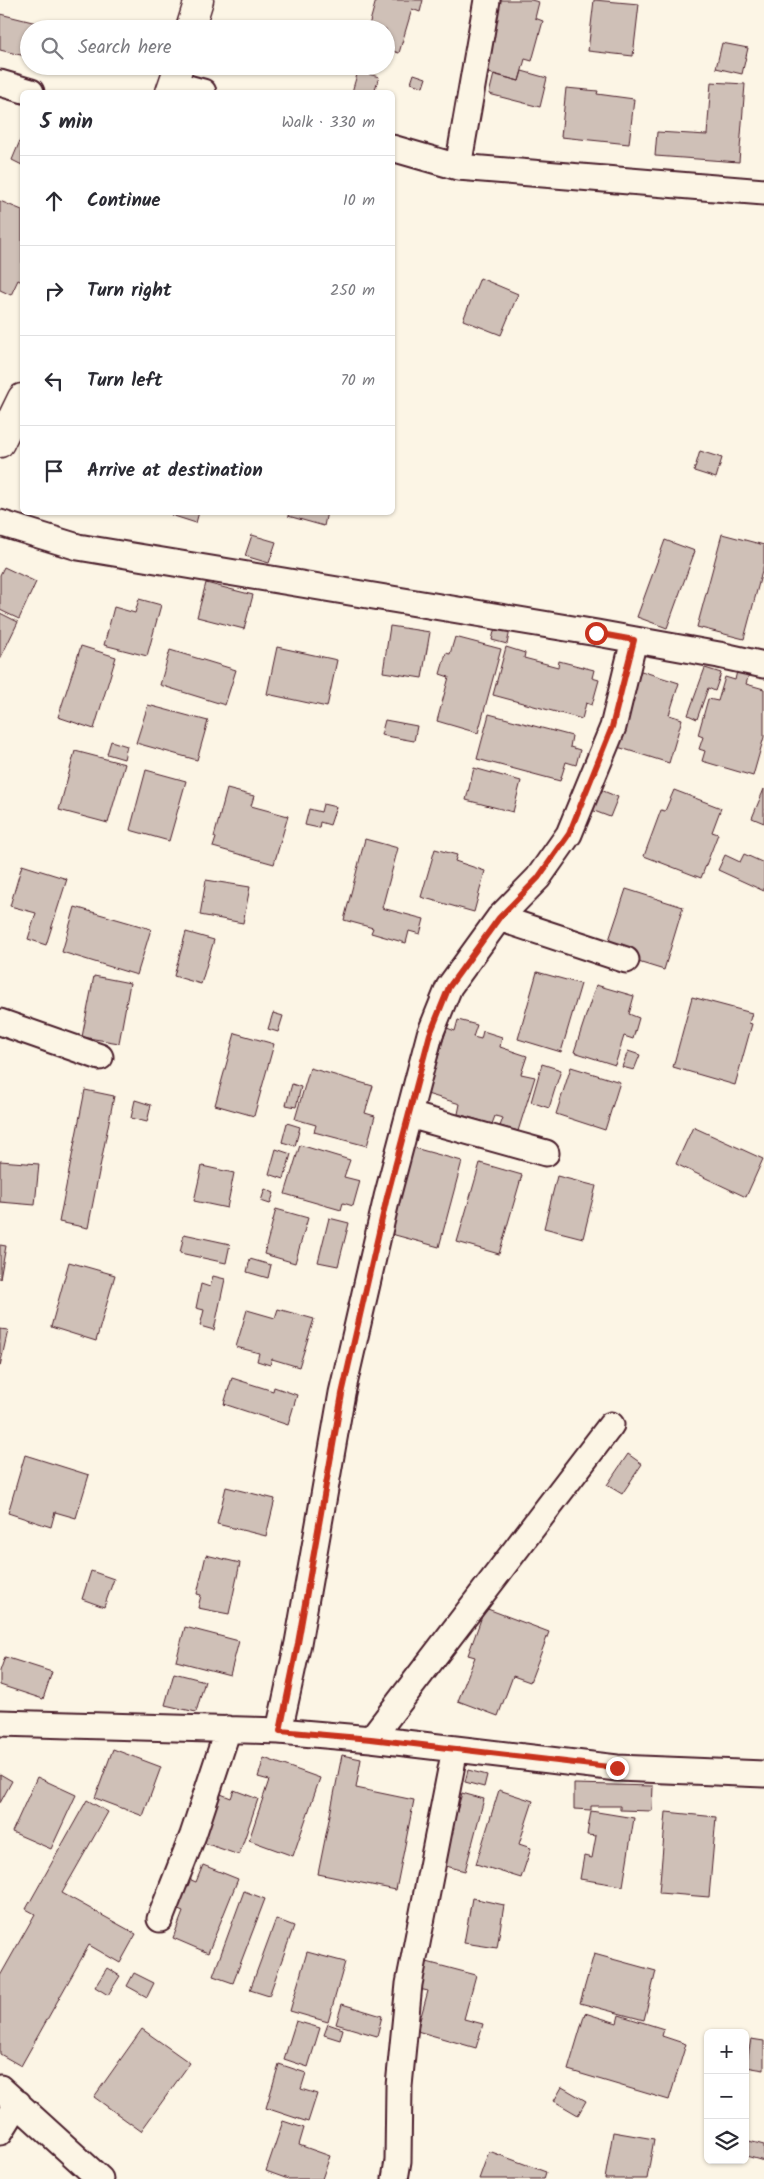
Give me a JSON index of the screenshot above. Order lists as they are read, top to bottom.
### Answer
{
  "page": {
    "search": "Search here",
    "heading": ["5 min", "Walk · 330 m"],
    "list": [
      ["Continue", "10 m"],
      ["Turn right", "250 m"],
      ["Turn left", "70 m"],
      "Arrive at destination"
    ],
    "map_buttons": ["+", "−"]
  }
}
